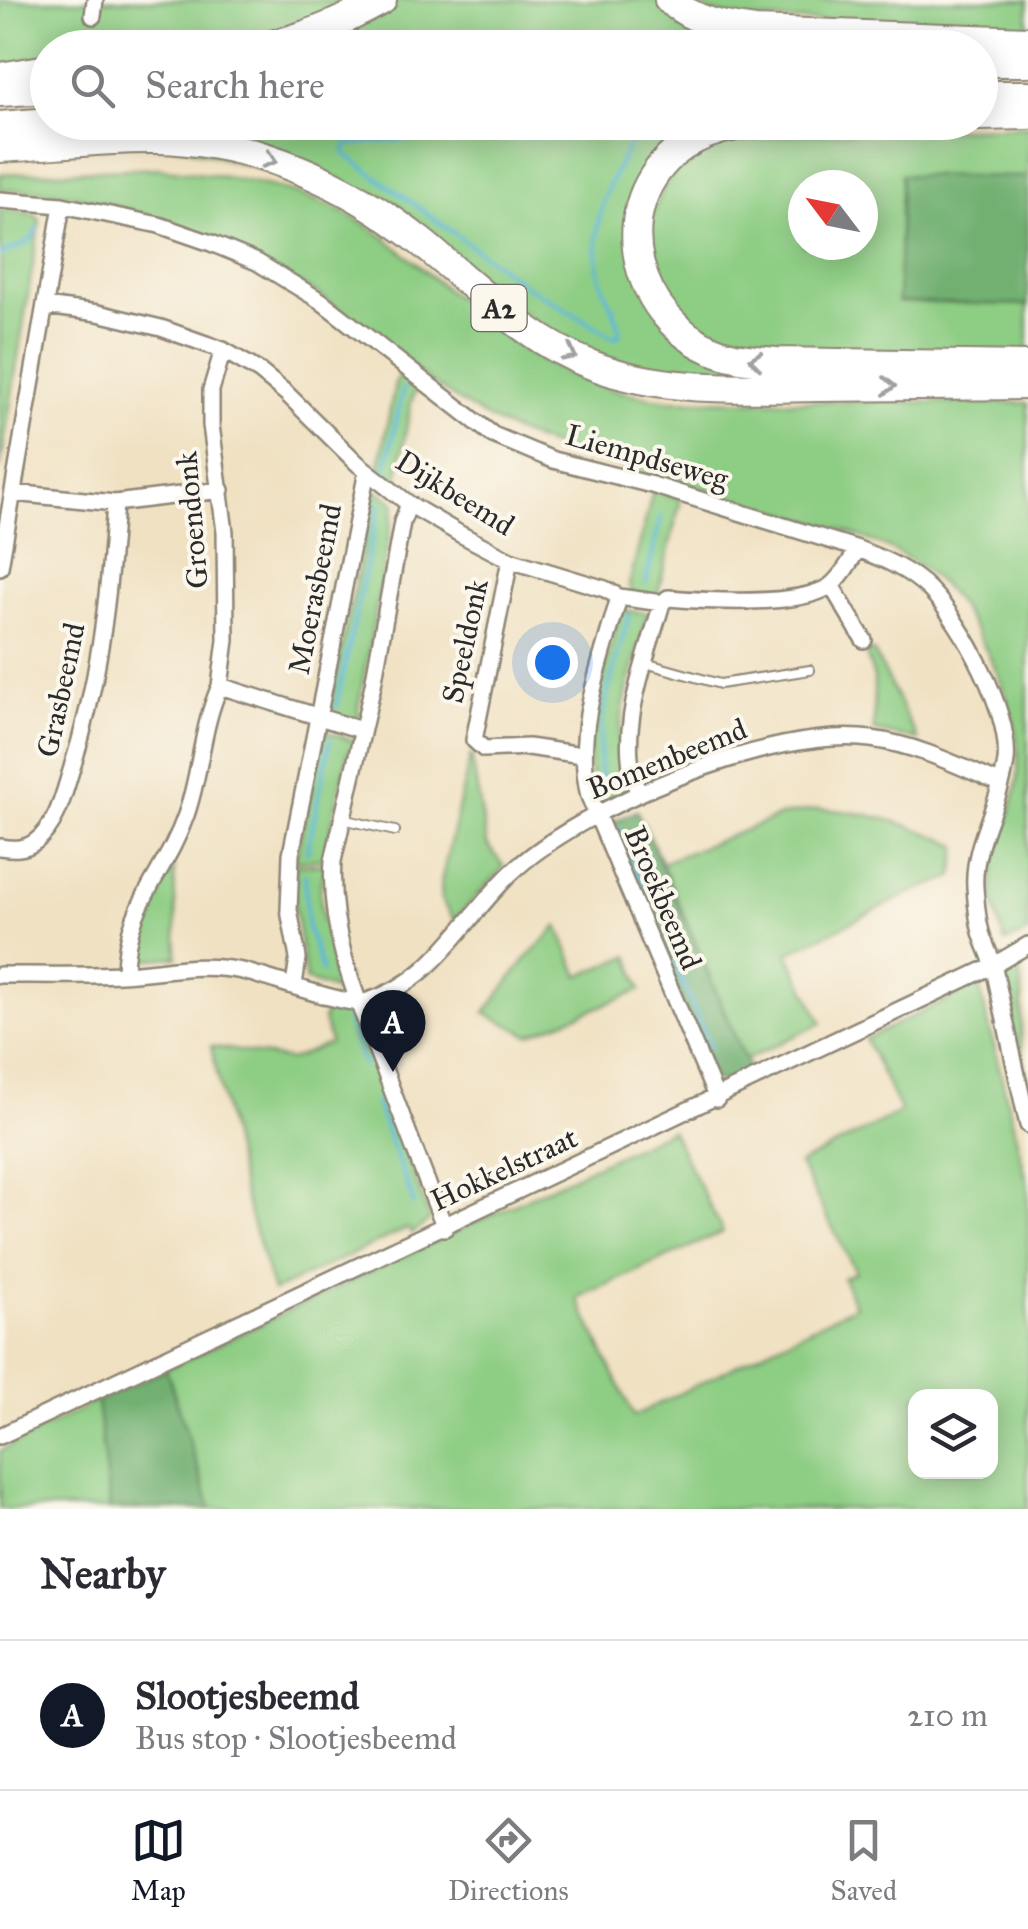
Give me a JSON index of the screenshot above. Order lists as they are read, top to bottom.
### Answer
{
  "streets": {
    "highway": ["A2"],
    "street": [
      "Liempdseweg",
      "Dijkbeemd",
      "Groendonk",
      "Moerasbeemd",
      "Speeldonk",
      "Grasbeemd",
      "Bomenbeemd",
      "Broekbeemd",
      "Hokkelstraat"
    ]
  },
  "crossings": [
    ["Liempdseweg", "Bomenbeemd"],
    ["Liempdseweg", "Hokkelstraat"],
    ["Dijkbeemd", "Groendonk"],
    ["Dijkbeemd", "Moerasbeemd"],
    ["Dijkbeemd", "Speeldonk"],
    ["Dijkbeemd", "Broekbeemd"],
    ["Speeldonk", "Broekbeemd"],
    ["Bomenbeemd", "Broekbeemd"],
    ["Broekbeemd", "Hokkelstraat"]
  ],
  "north": "top left",
  "page": {
    "search": "Search here",
    "pins": "A",
    "heading": "Nearby",
    "list": [
      {
        "mark": "A",
        "name": "Slootjesbeemd",
        "note": "Bus stop · Slootjesbeemd",
        "value": "210 m"
      }
    ],
    "nav": ["Map", "Directions", "Saved"]
  }
}
